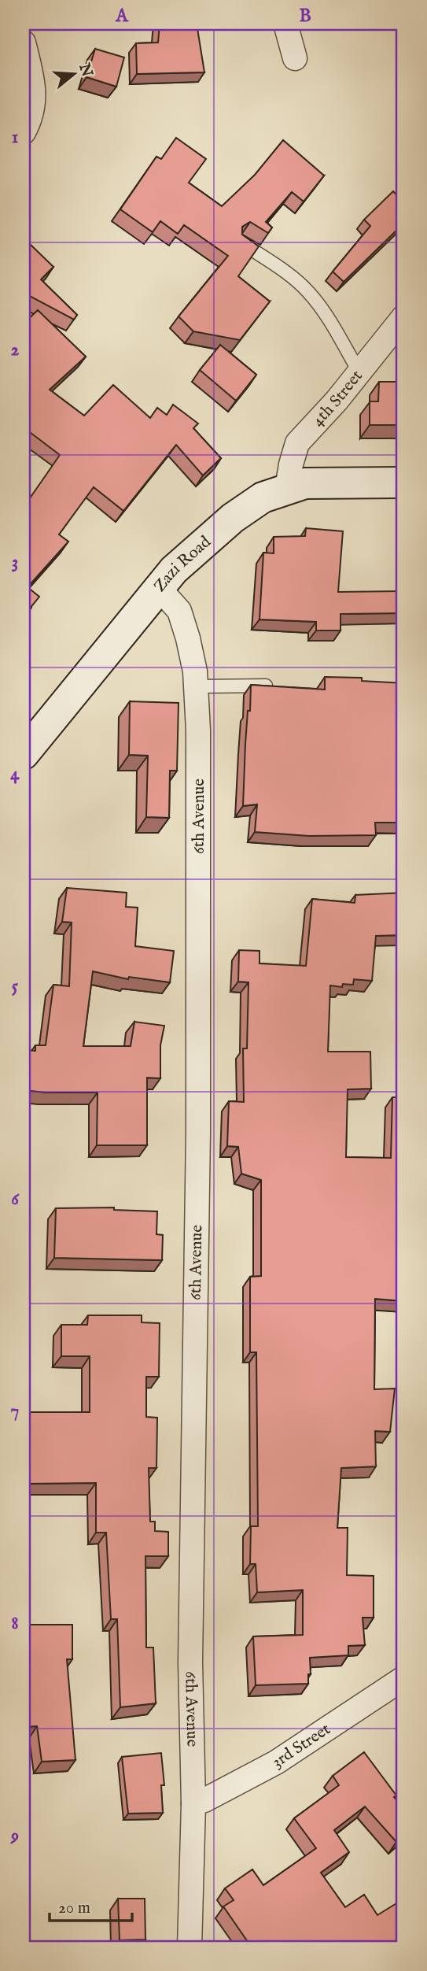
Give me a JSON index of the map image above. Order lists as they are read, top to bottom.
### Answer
{
  "streets": {
    "street": [
      "4th Street",
      "Zazi Road",
      "6th Avenue",
      "3rd Street"
    ]
  },
  "crossings": [
    ["4th Street", "Zazi Road"],
    ["Zazi Road", "6th Avenue"],
    ["6th Avenue", "3rd Street"]
  ],
  "scale_bar": "20 m",
  "north": "right",
  "grid": {
    "columns": ["A", "B"],
    "rows": [
      "1",
      "2",
      "3",
      "4",
      "5",
      "6",
      "7",
      "8",
      "9"
    ]
  }
}
